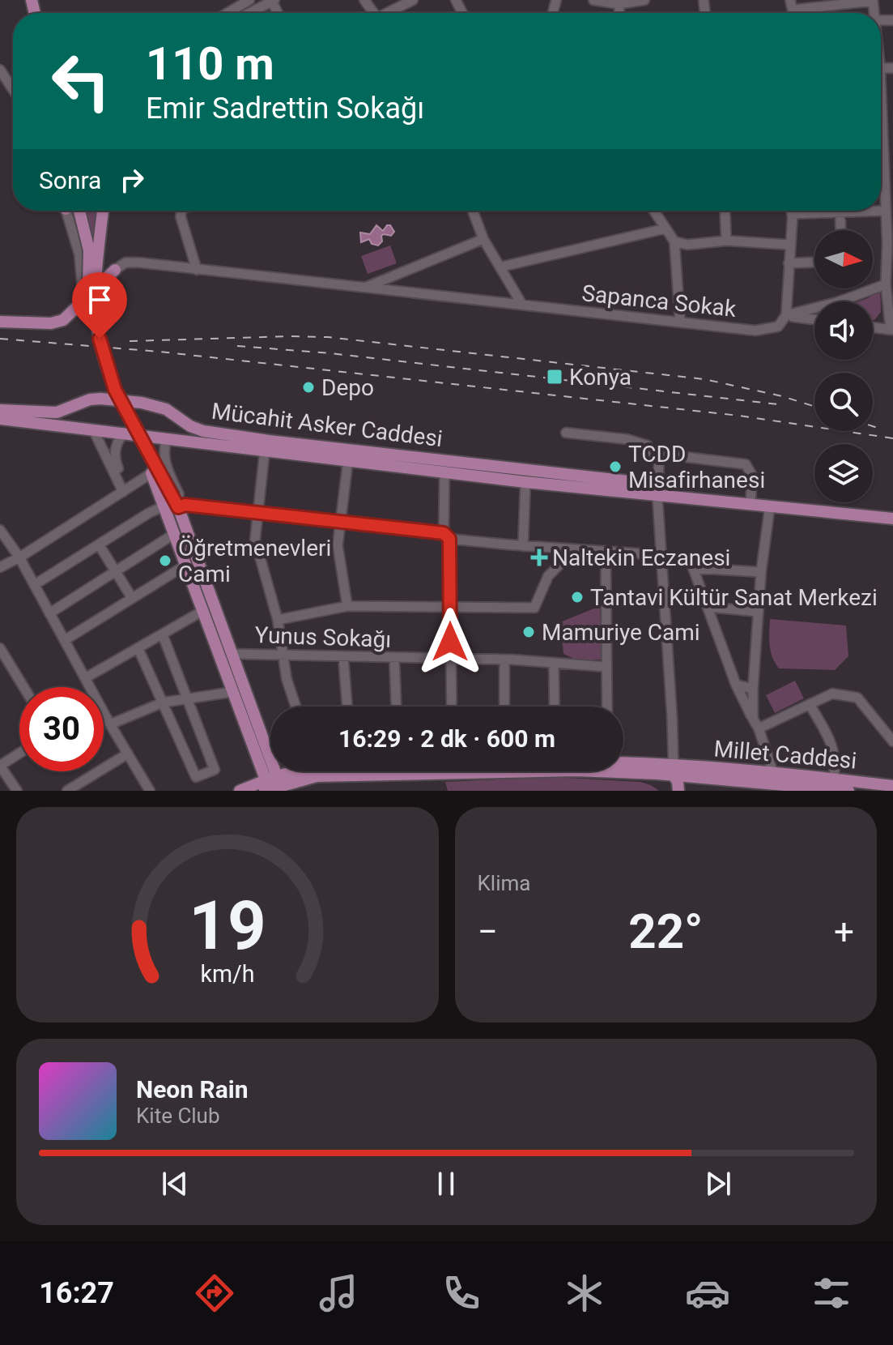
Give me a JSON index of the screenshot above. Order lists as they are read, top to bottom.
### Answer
{
  "streets": {
    "main road": ["Mücahit Asker Caddesi", "Millet Caddesi"],
    "street": ["Sapanca Sokak", "Yunus Sokağı"]
  },
  "places": {
    "transit": ["Konya"],
    "other": [
      "Depo",
      "TCDD Misafirhanesi",
      "Öğretmenevleri Cami",
      "Tantavi Kültür Sanat Merkezi",
      "Mamuriye Cami"
    ],
    "health": ["Naltekin Eczanesi"]
  },
  "north": "right",
  "page": {
    "turn": ["110 m", "Emir Sadrettin Sokağı"],
    "then": "Sonra",
    "limit": "30",
    "trip": "16:29 · 2 dk · 600 m",
    "tile": "Klima",
    "heat": ["−", "22°", "+"],
    "song": ["Neon Rain", "Kite Club"],
    "tabs": "16:27",
    "gauge": ["19", "km/h"]
  }
}
